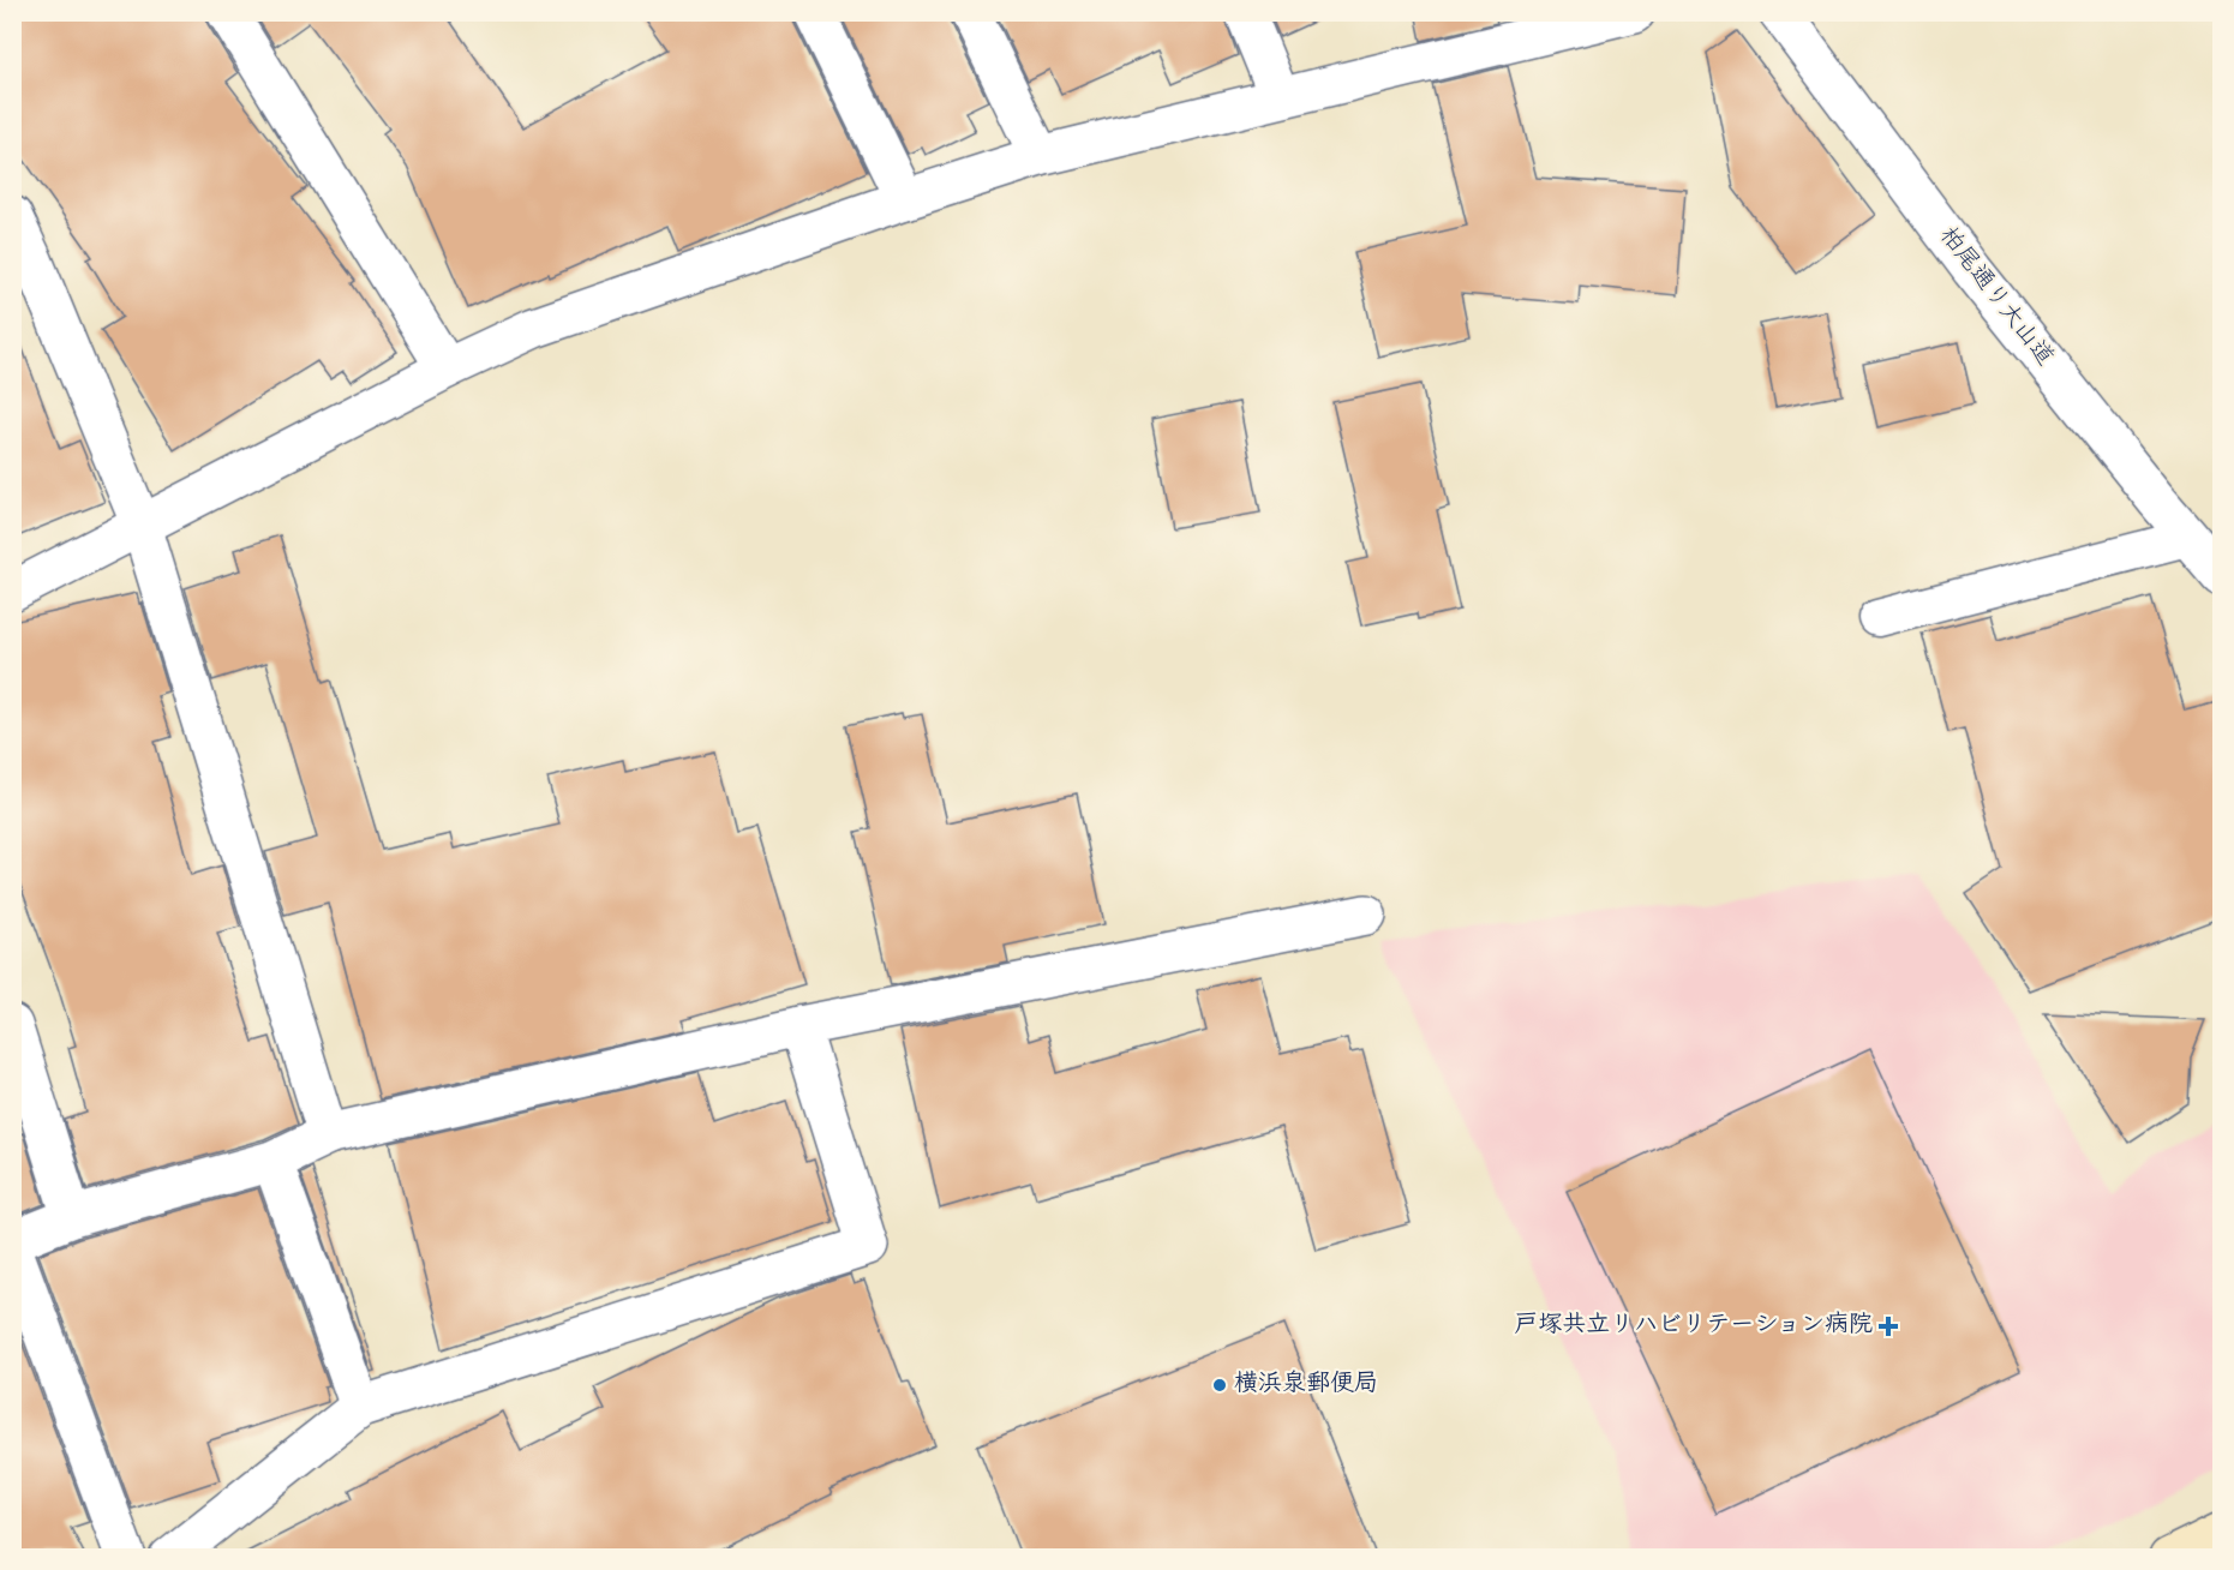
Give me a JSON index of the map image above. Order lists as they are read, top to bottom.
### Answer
{
  "streets": {
    "street": ["柏尾通り大山道"]
  },
  "places": {
    "health": ["戸塚共立リハビリテーション病院"],
    "other": ["横浜泉郵便局"]
  }
}
